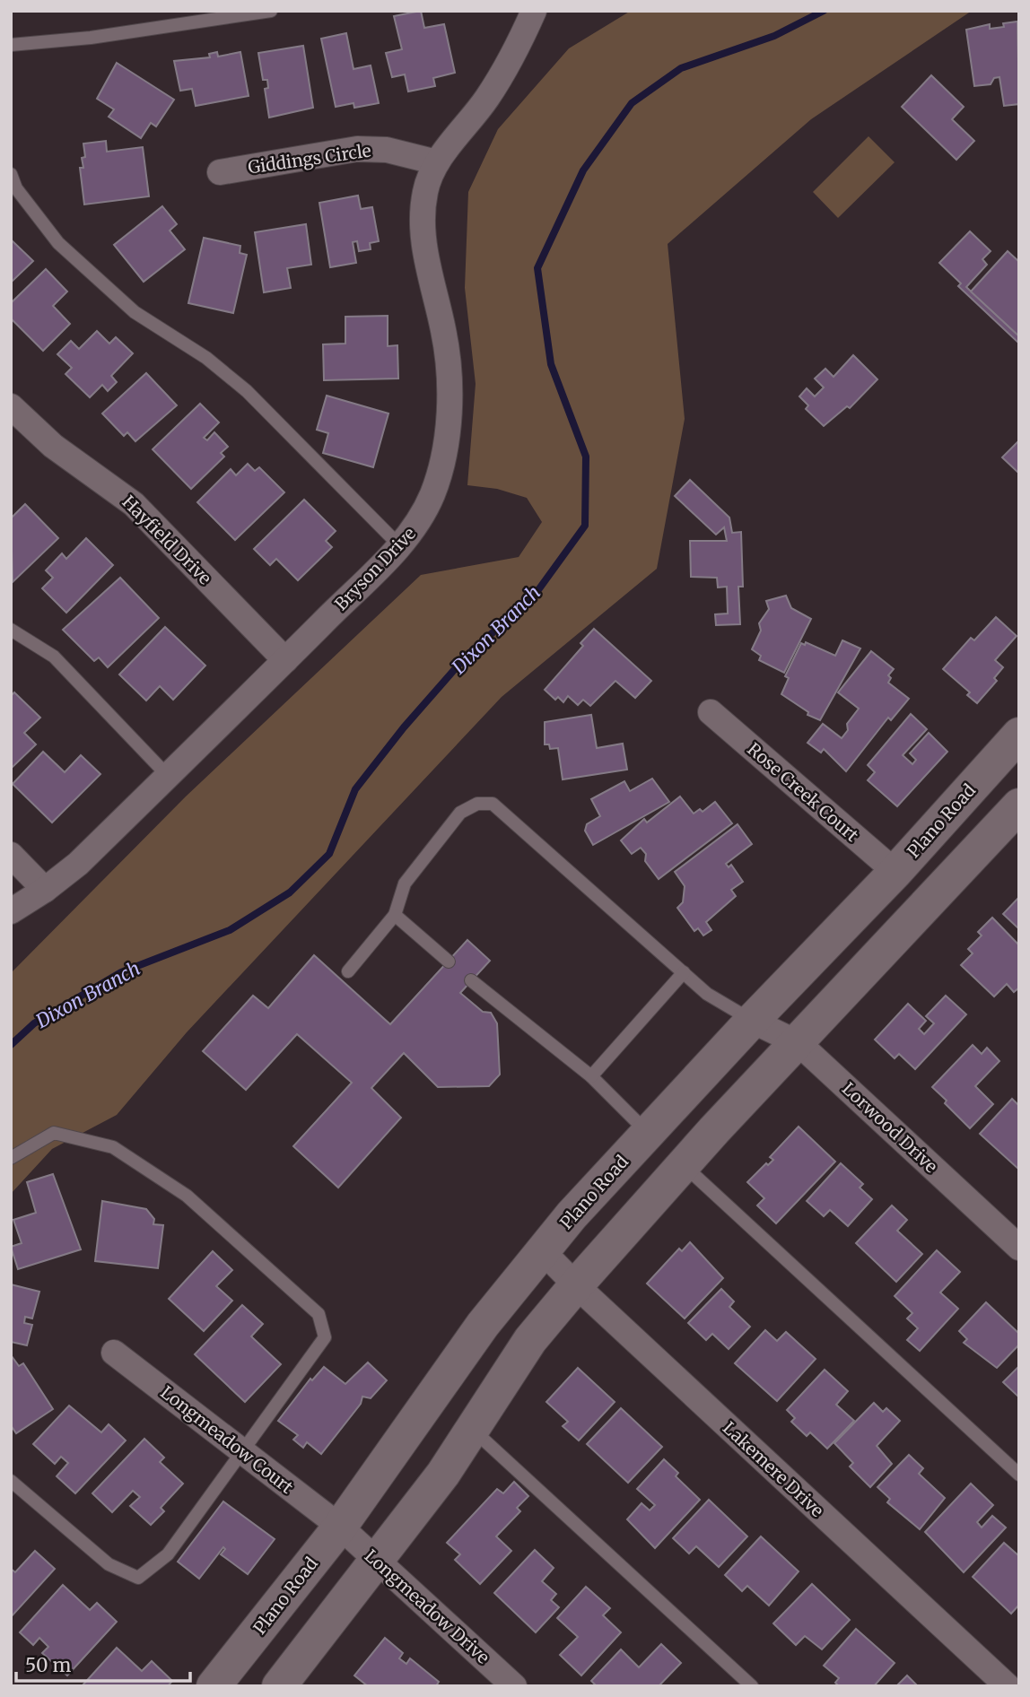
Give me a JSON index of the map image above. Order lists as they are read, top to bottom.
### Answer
{
  "streets": {
    "main road": ["Plano Road"],
    "street": [
      "Giddings Circle",
      "Hayfield Drive",
      "Bryson Drive",
      "Rose Creek Court",
      "Lorwood Drive",
      "Longmeadow Court",
      "Lakemere Drive",
      "Longmeadow Drive"
    ]
  },
  "crossings": [
    ["Giddings Circle", "Bryson Drive"],
    ["Hayfield Drive", "Bryson Drive"],
    ["Rose Creek Court", "Plano Road"],
    ["Plano Road", "Lorwood Drive"],
    ["Plano Road", "Longmeadow Court"],
    ["Plano Road", "Lakemere Drive"],
    ["Plano Road", "Longmeadow Drive"],
    ["Longmeadow Court", "Longmeadow Drive"]
  ],
  "water": ["Dixon Branch"],
  "scale_bar": "50 m"
}
